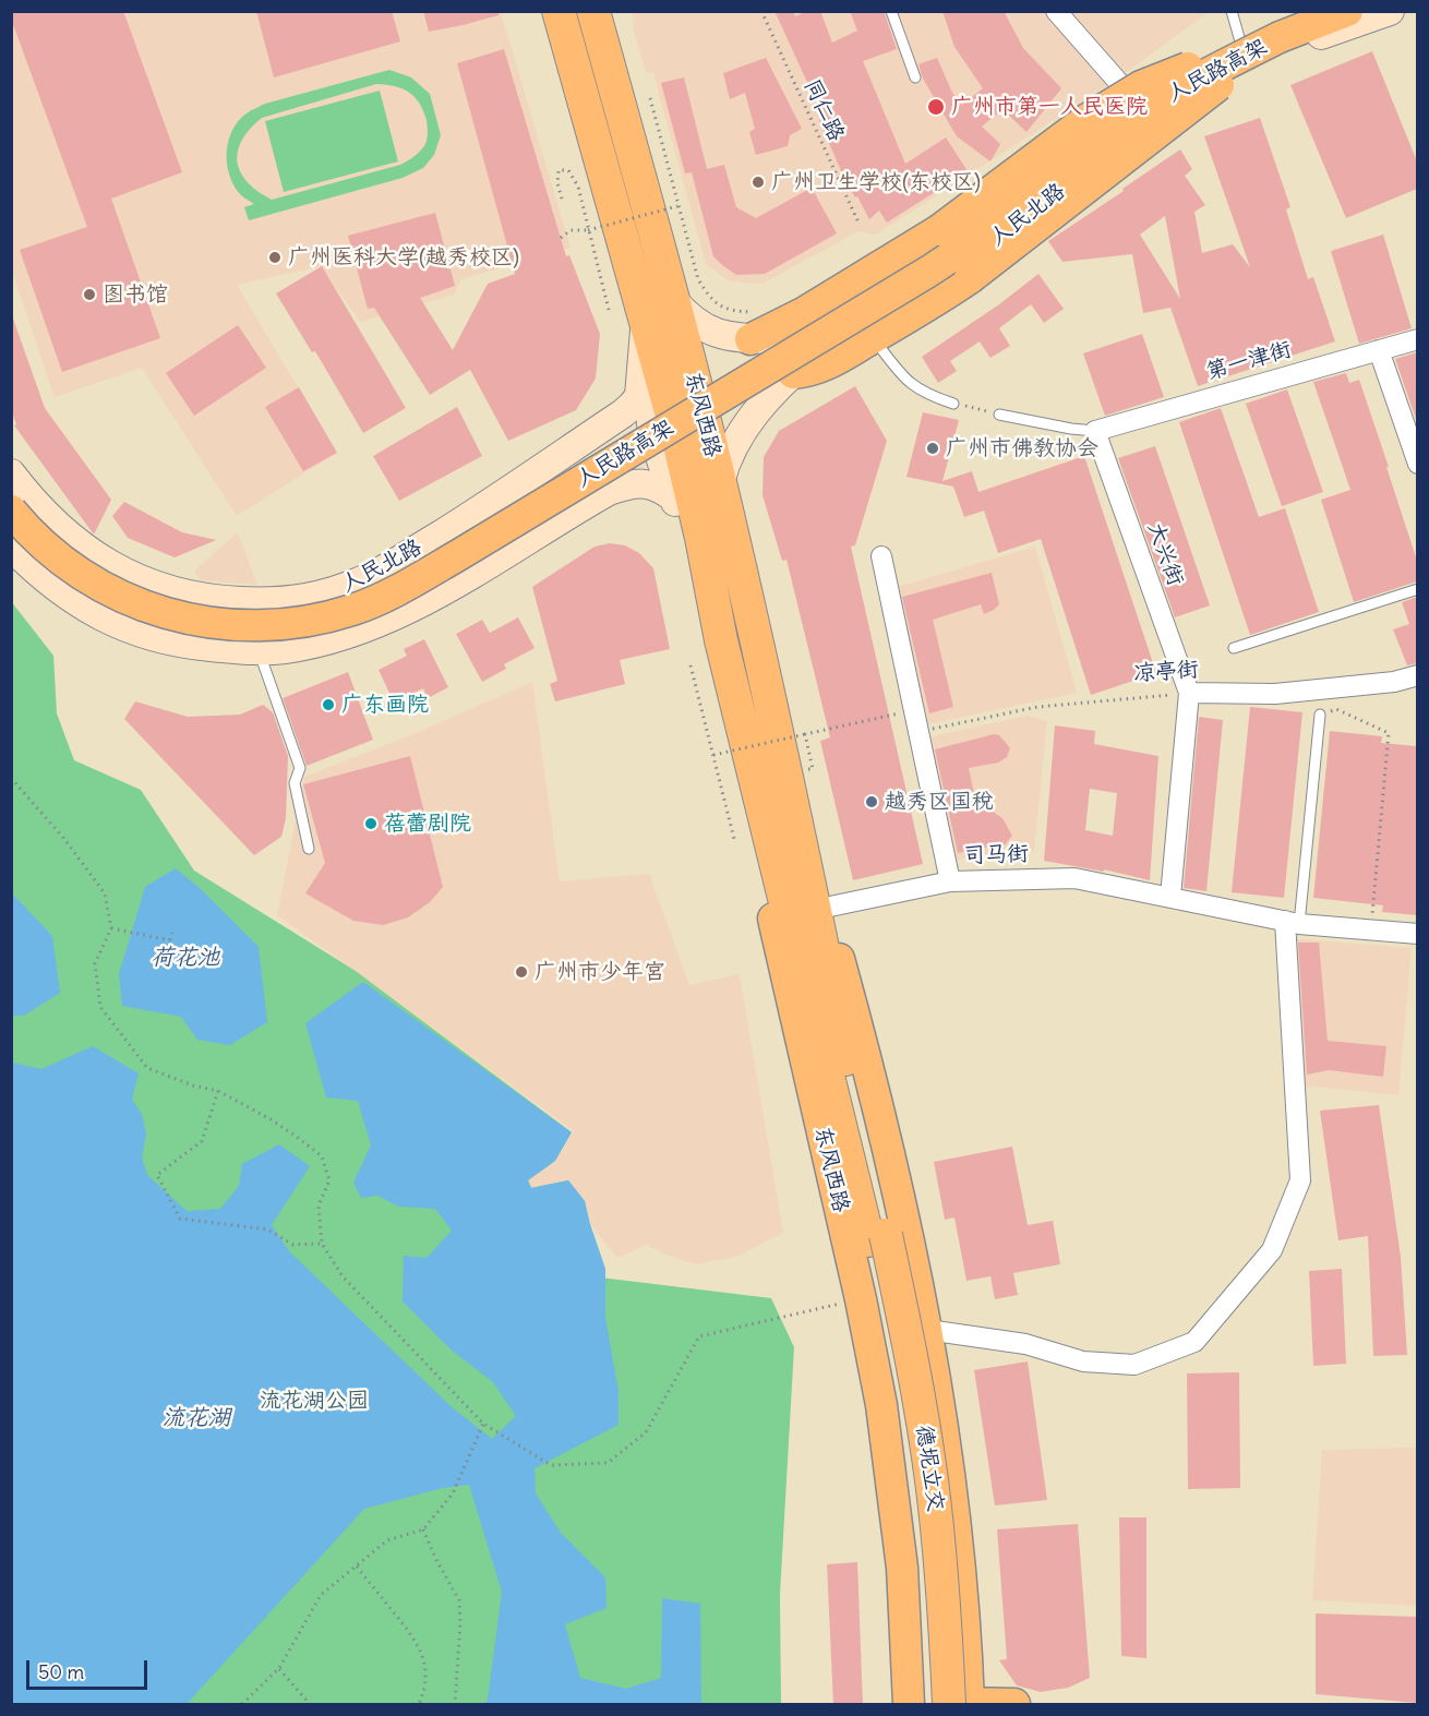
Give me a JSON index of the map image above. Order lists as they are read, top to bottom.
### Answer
{
  "streets": {
    "highway": ["东风西路", "德坭立交"],
    "main road": ["人民路高架", "人民北路"],
    "street": [
      "第一津街",
      "大兴街",
      "凉亭街",
      "司马街"
    ],
    "path": ["同仁路"]
  },
  "crossings": [
    ["人民北路", "东风西路"],
    ["第一津街", "大兴街"],
    ["东风西路", "司马街"],
    ["东风西路", "德坭立交"],
    ["大兴街", "凉亭街"]
  ],
  "water": ["荷花池", "流花湖"],
  "parks": ["流花湖公园"],
  "places": [
    "广州市第一人民医院",
    "广州卫生学校(东校区)",
    "广州医科大学(越秀校区)",
    "图书馆",
    "广州市佛教协会",
    "广东画院",
    "越秀区国税",
    "蓓蕾剧院",
    "广州市少年宫"
  ],
  "scale_bar": "50 m"
}
